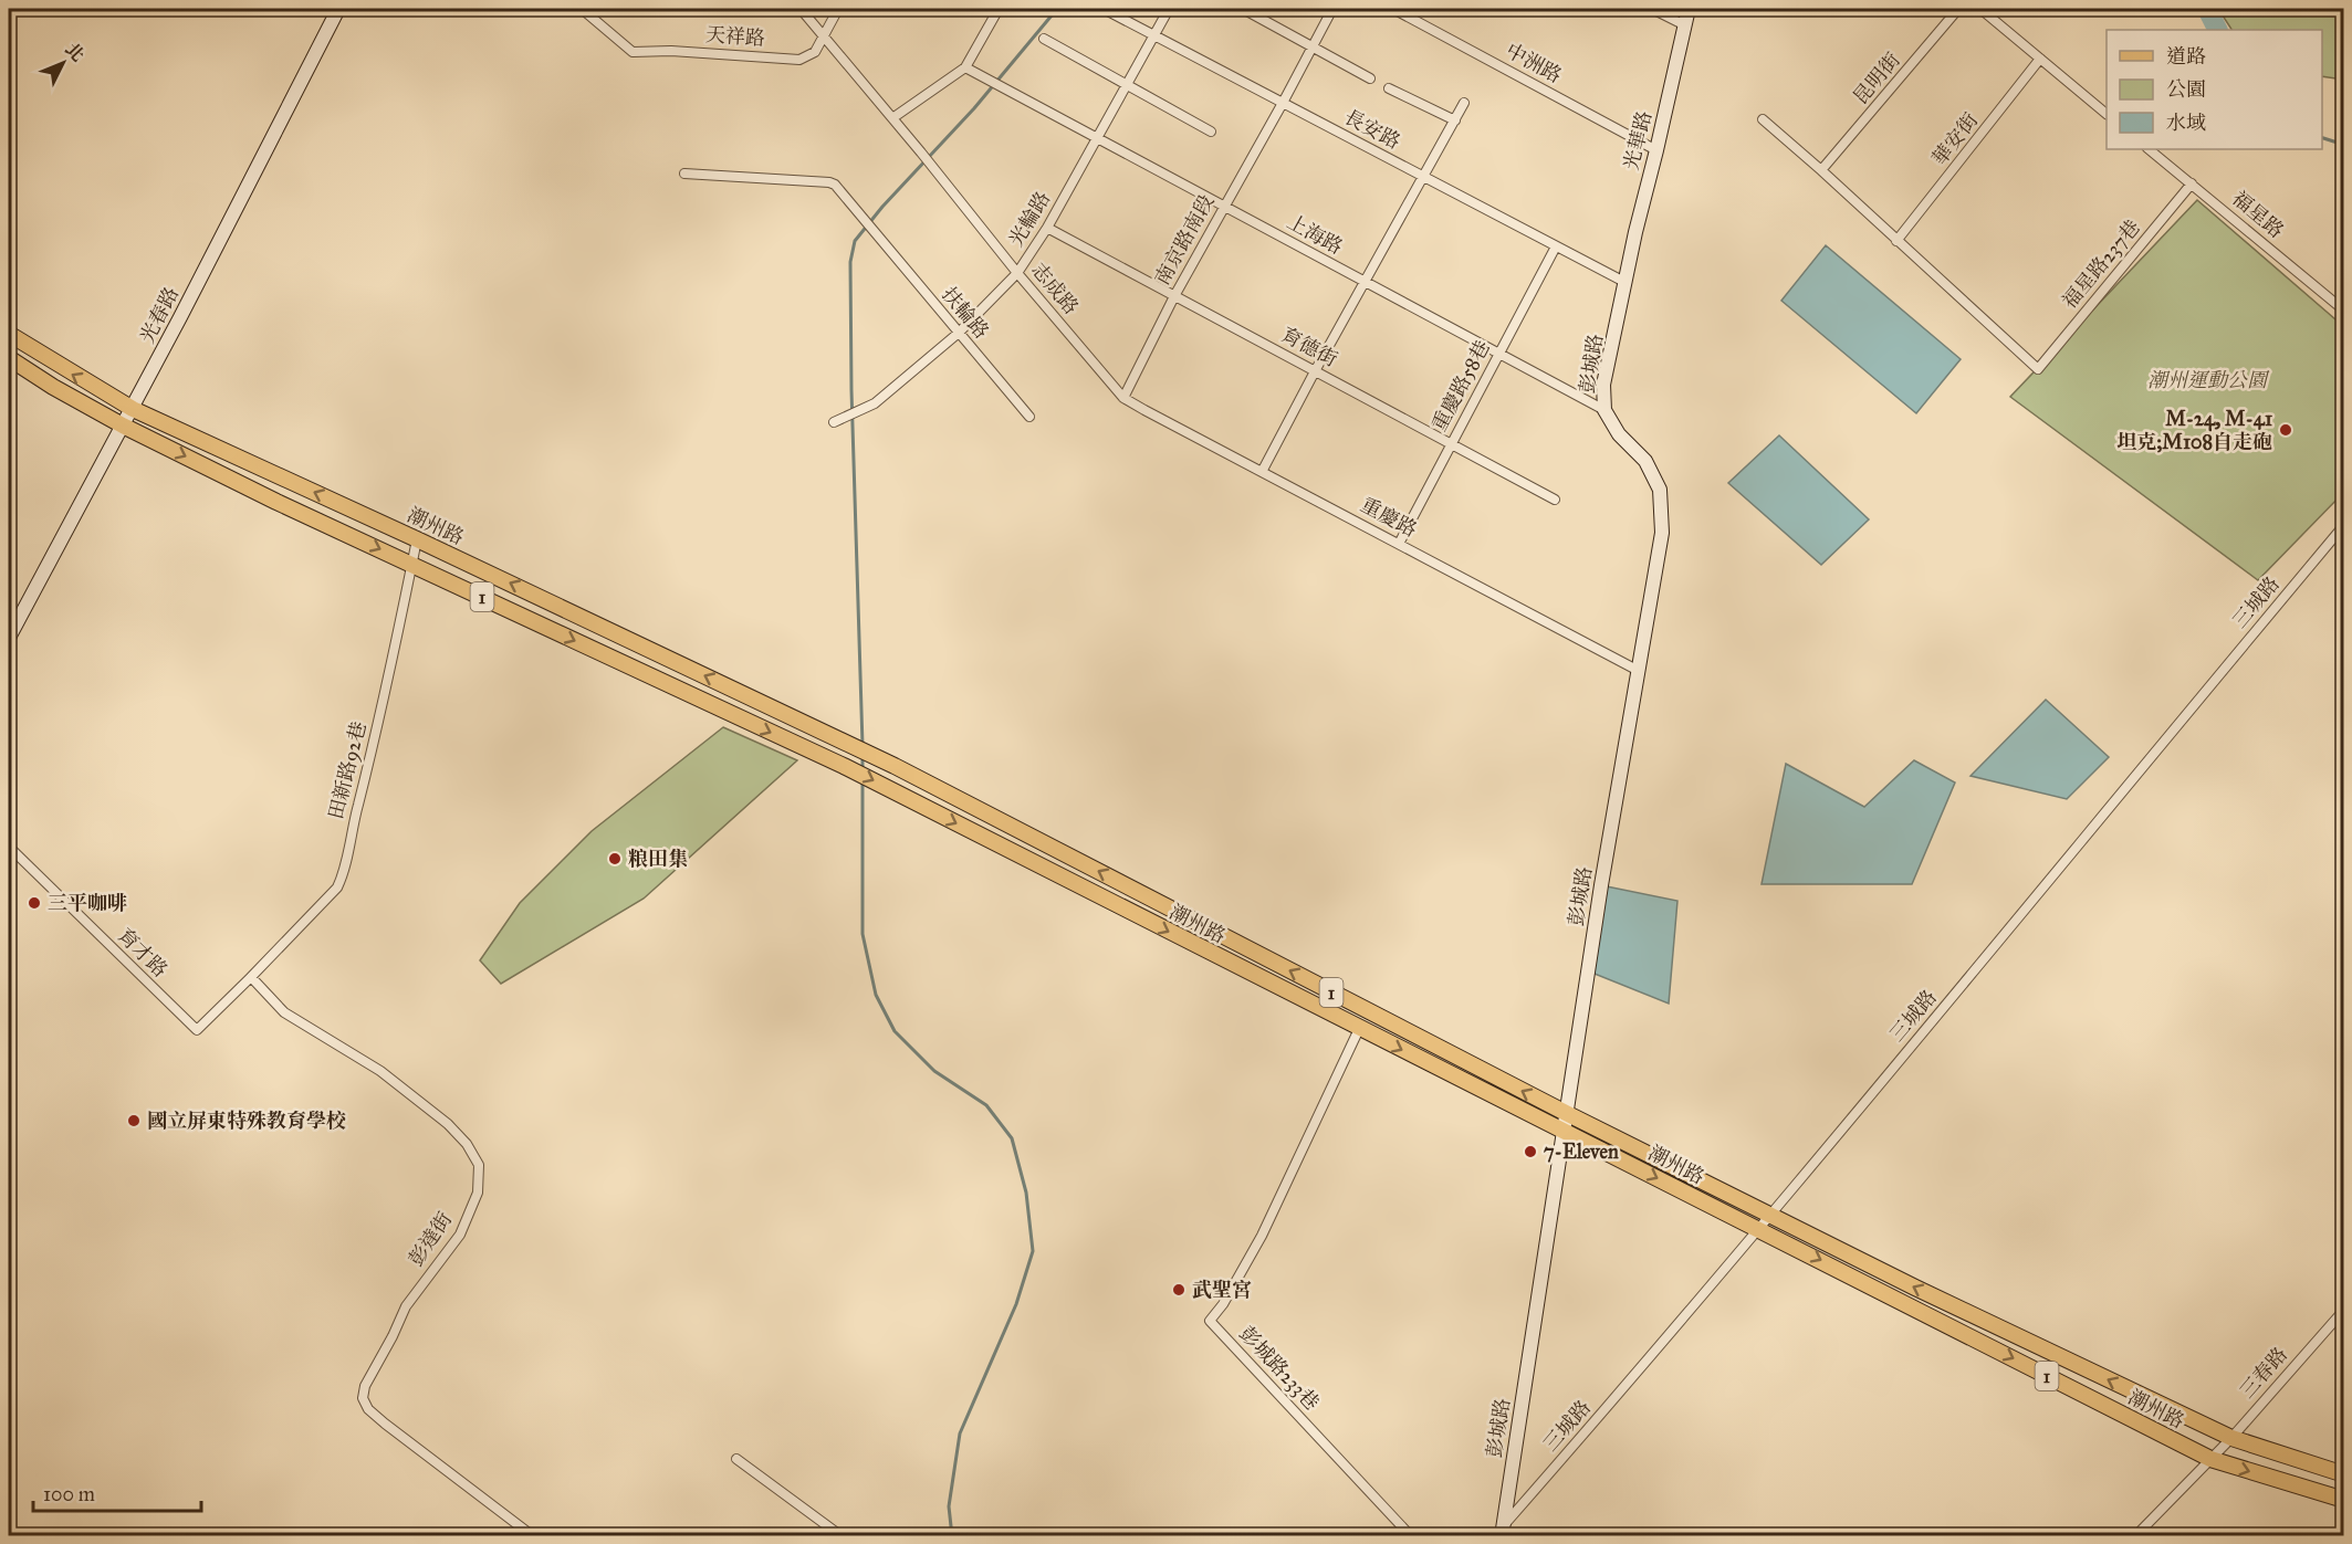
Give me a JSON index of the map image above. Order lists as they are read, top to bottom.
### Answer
{
  "streets": {
    "main road": ["潮州路", "1"],
    "street": [
      "天祥路",
      "中洲路",
      "昆明街",
      "長安路",
      "華安街",
      "光華路",
      "福星路",
      "光輪路",
      "上海路",
      "南京路南段",
      "福星路237巷",
      "志成路",
      "扶輪路",
      "光春路",
      "育德街",
      "彭城路",
      "重慶路58巷",
      "重慶路",
      "三城路",
      "田新路92巷",
      "育才路",
      "彭達街",
      "彭城路233巷",
      "三春路"
    ]
  },
  "crossings": [
    ["中洲路", "光華路"],
    ["長安路", "光華路"],
    ["長安路", "光輪路"],
    ["長安路", "南京路南段"],
    ["長安路", "彭城路"],
    ["長安路", "重慶路58巷"],
    ["華安街", "福星路237巷"],
    ["光華路", "彭城路"],
    ["福星路", "福星路237巷"],
    ["光輪路", "上海路"],
    ["光輪路", "志成路"],
    ["光輪路", "扶輪路"],
    ["光輪路", "育德街"],
    ["上海路", "南京路南段"],
    ["上海路", "彭城路"],
    ["上海路", "重慶路58巷"],
    ["南京路南段", "志成路"],
    ["南京路南段", "育德街"],
    ["南京路南段", "重慶路"],
    ["志成路", "重慶路"],
    ["光春路", "潮州路"],
    ["光春路", "1"],
    ["育德街", "重慶路58巷"],
    ["彭城路", "重慶路"],
    ["彭城路", "潮州路"],
    ["彭城路", "三城路"],
    ["重慶路58巷", "重慶路"],
    ["潮州路", "1"],
    ["潮州路", "三城路"],
    ["潮州路", "田新路92巷"],
    ["潮州路", "彭城路233巷"],
    ["潮州路", "三春路"],
    ["1", "田新路92巷"],
    ["田新路92巷", "育才路"],
    ["田新路92巷", "彭達街"],
    ["育才路", "彭達街"]
  ],
  "parks": ["潮州運動公園"],
  "places": [
    "M-24, M-41 坦克;M108自走砲",
    "粮田集",
    "三平咖啡",
    "國立屏東特殊教育學校",
    "7-Eleven",
    "武聖宮"
  ],
  "legend": ["道路", "公園", "水域"],
  "scale_bar": "100 m",
  "north": "top right"
}
